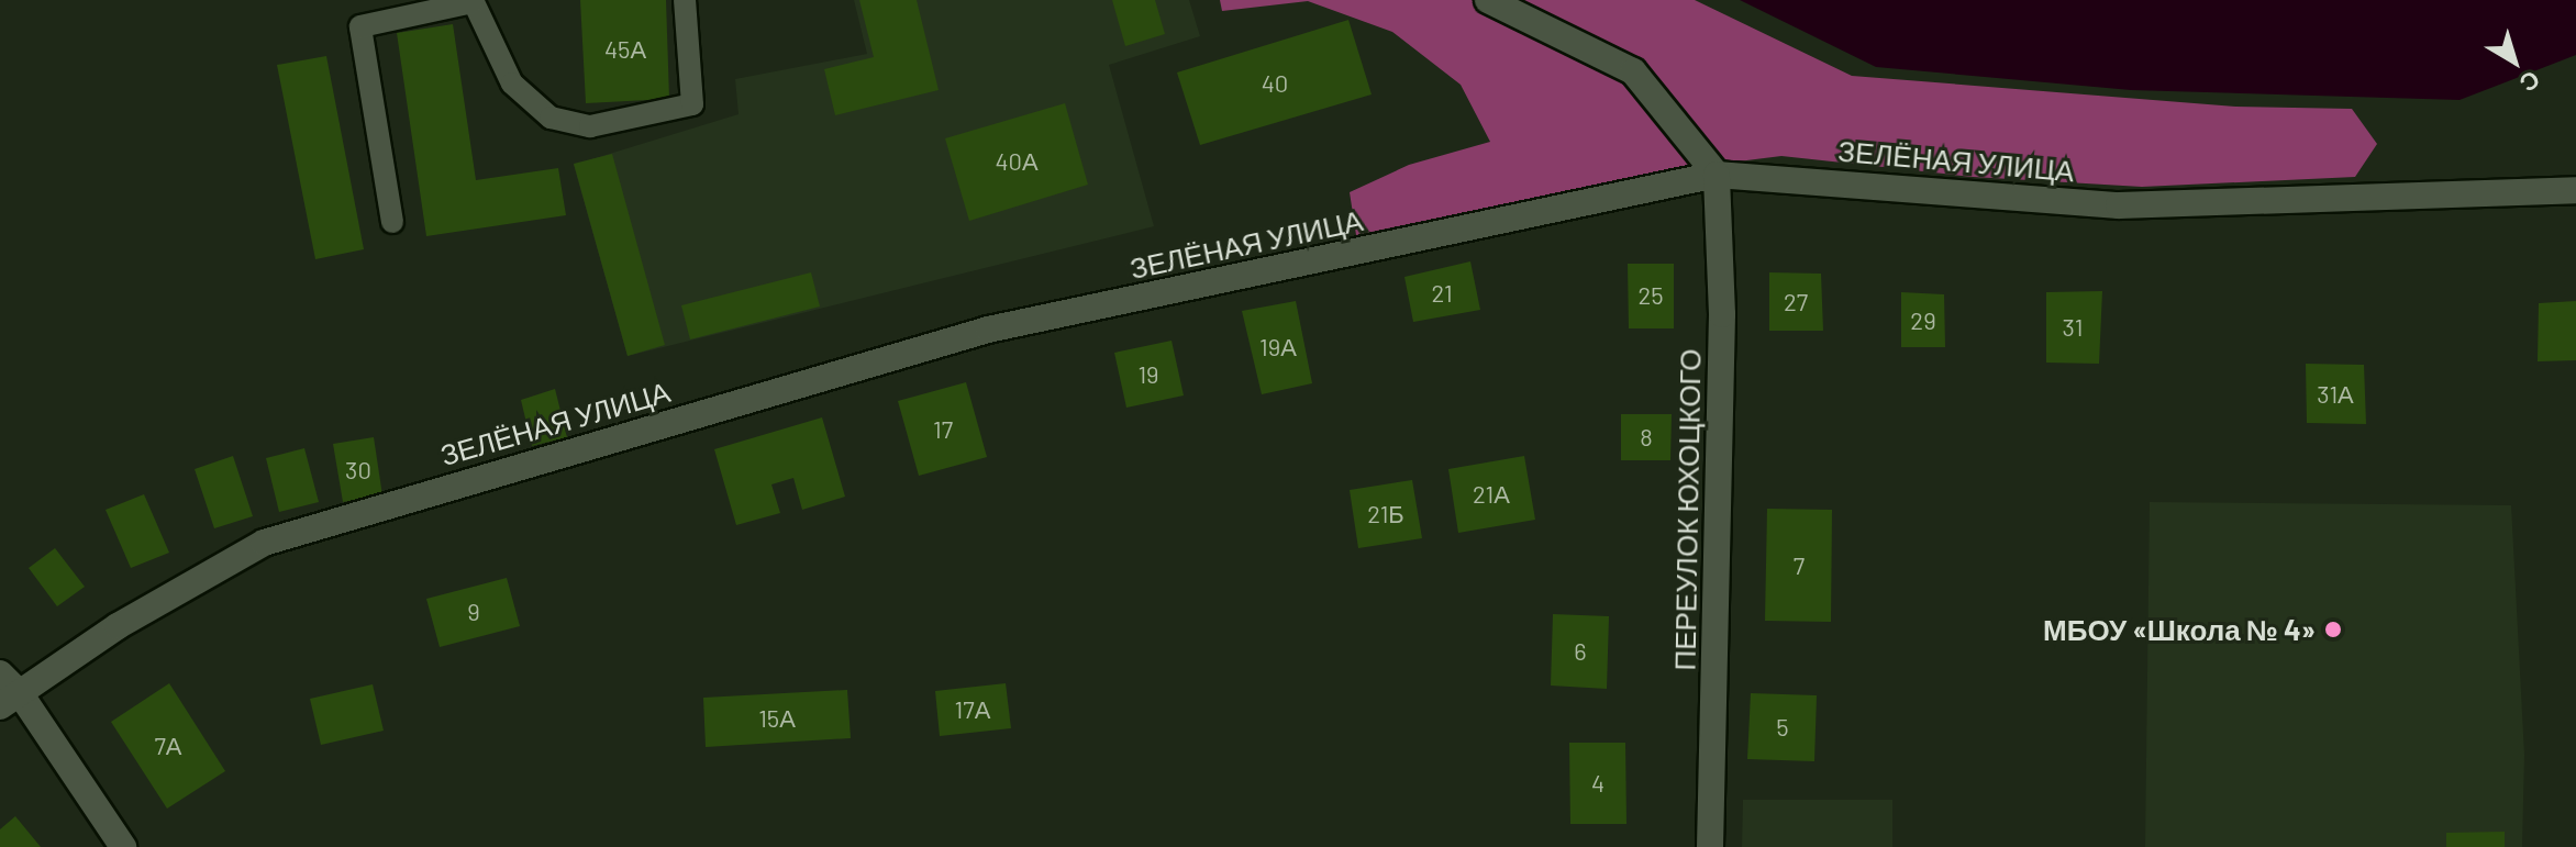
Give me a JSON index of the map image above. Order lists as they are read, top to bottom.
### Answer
{
  "streets": {
    "street": ["ЗЕЛЁНАЯ УЛИЦА", "ПЕРЕУЛОК ЮХОЦКОГО"]
  },
  "crossings": [
    ["ЗЕЛЁНАЯ УЛИЦА", "ПЕРЕУЛОК ЮХОЦКОГО"]
  ],
  "places": ["МБОУ «Школа № 4»"],
  "house_numbers": [
    "45А",
    "40",
    "40А",
    "21",
    "25",
    "27",
    "29",
    "31",
    "19А",
    "19",
    "31А",
    "17",
    "8",
    "30",
    "21А",
    "21Б",
    "7",
    "9",
    "6",
    "17А",
    "15А",
    "5",
    "7А",
    "4"
  ],
  "north": "bottom right"
}
